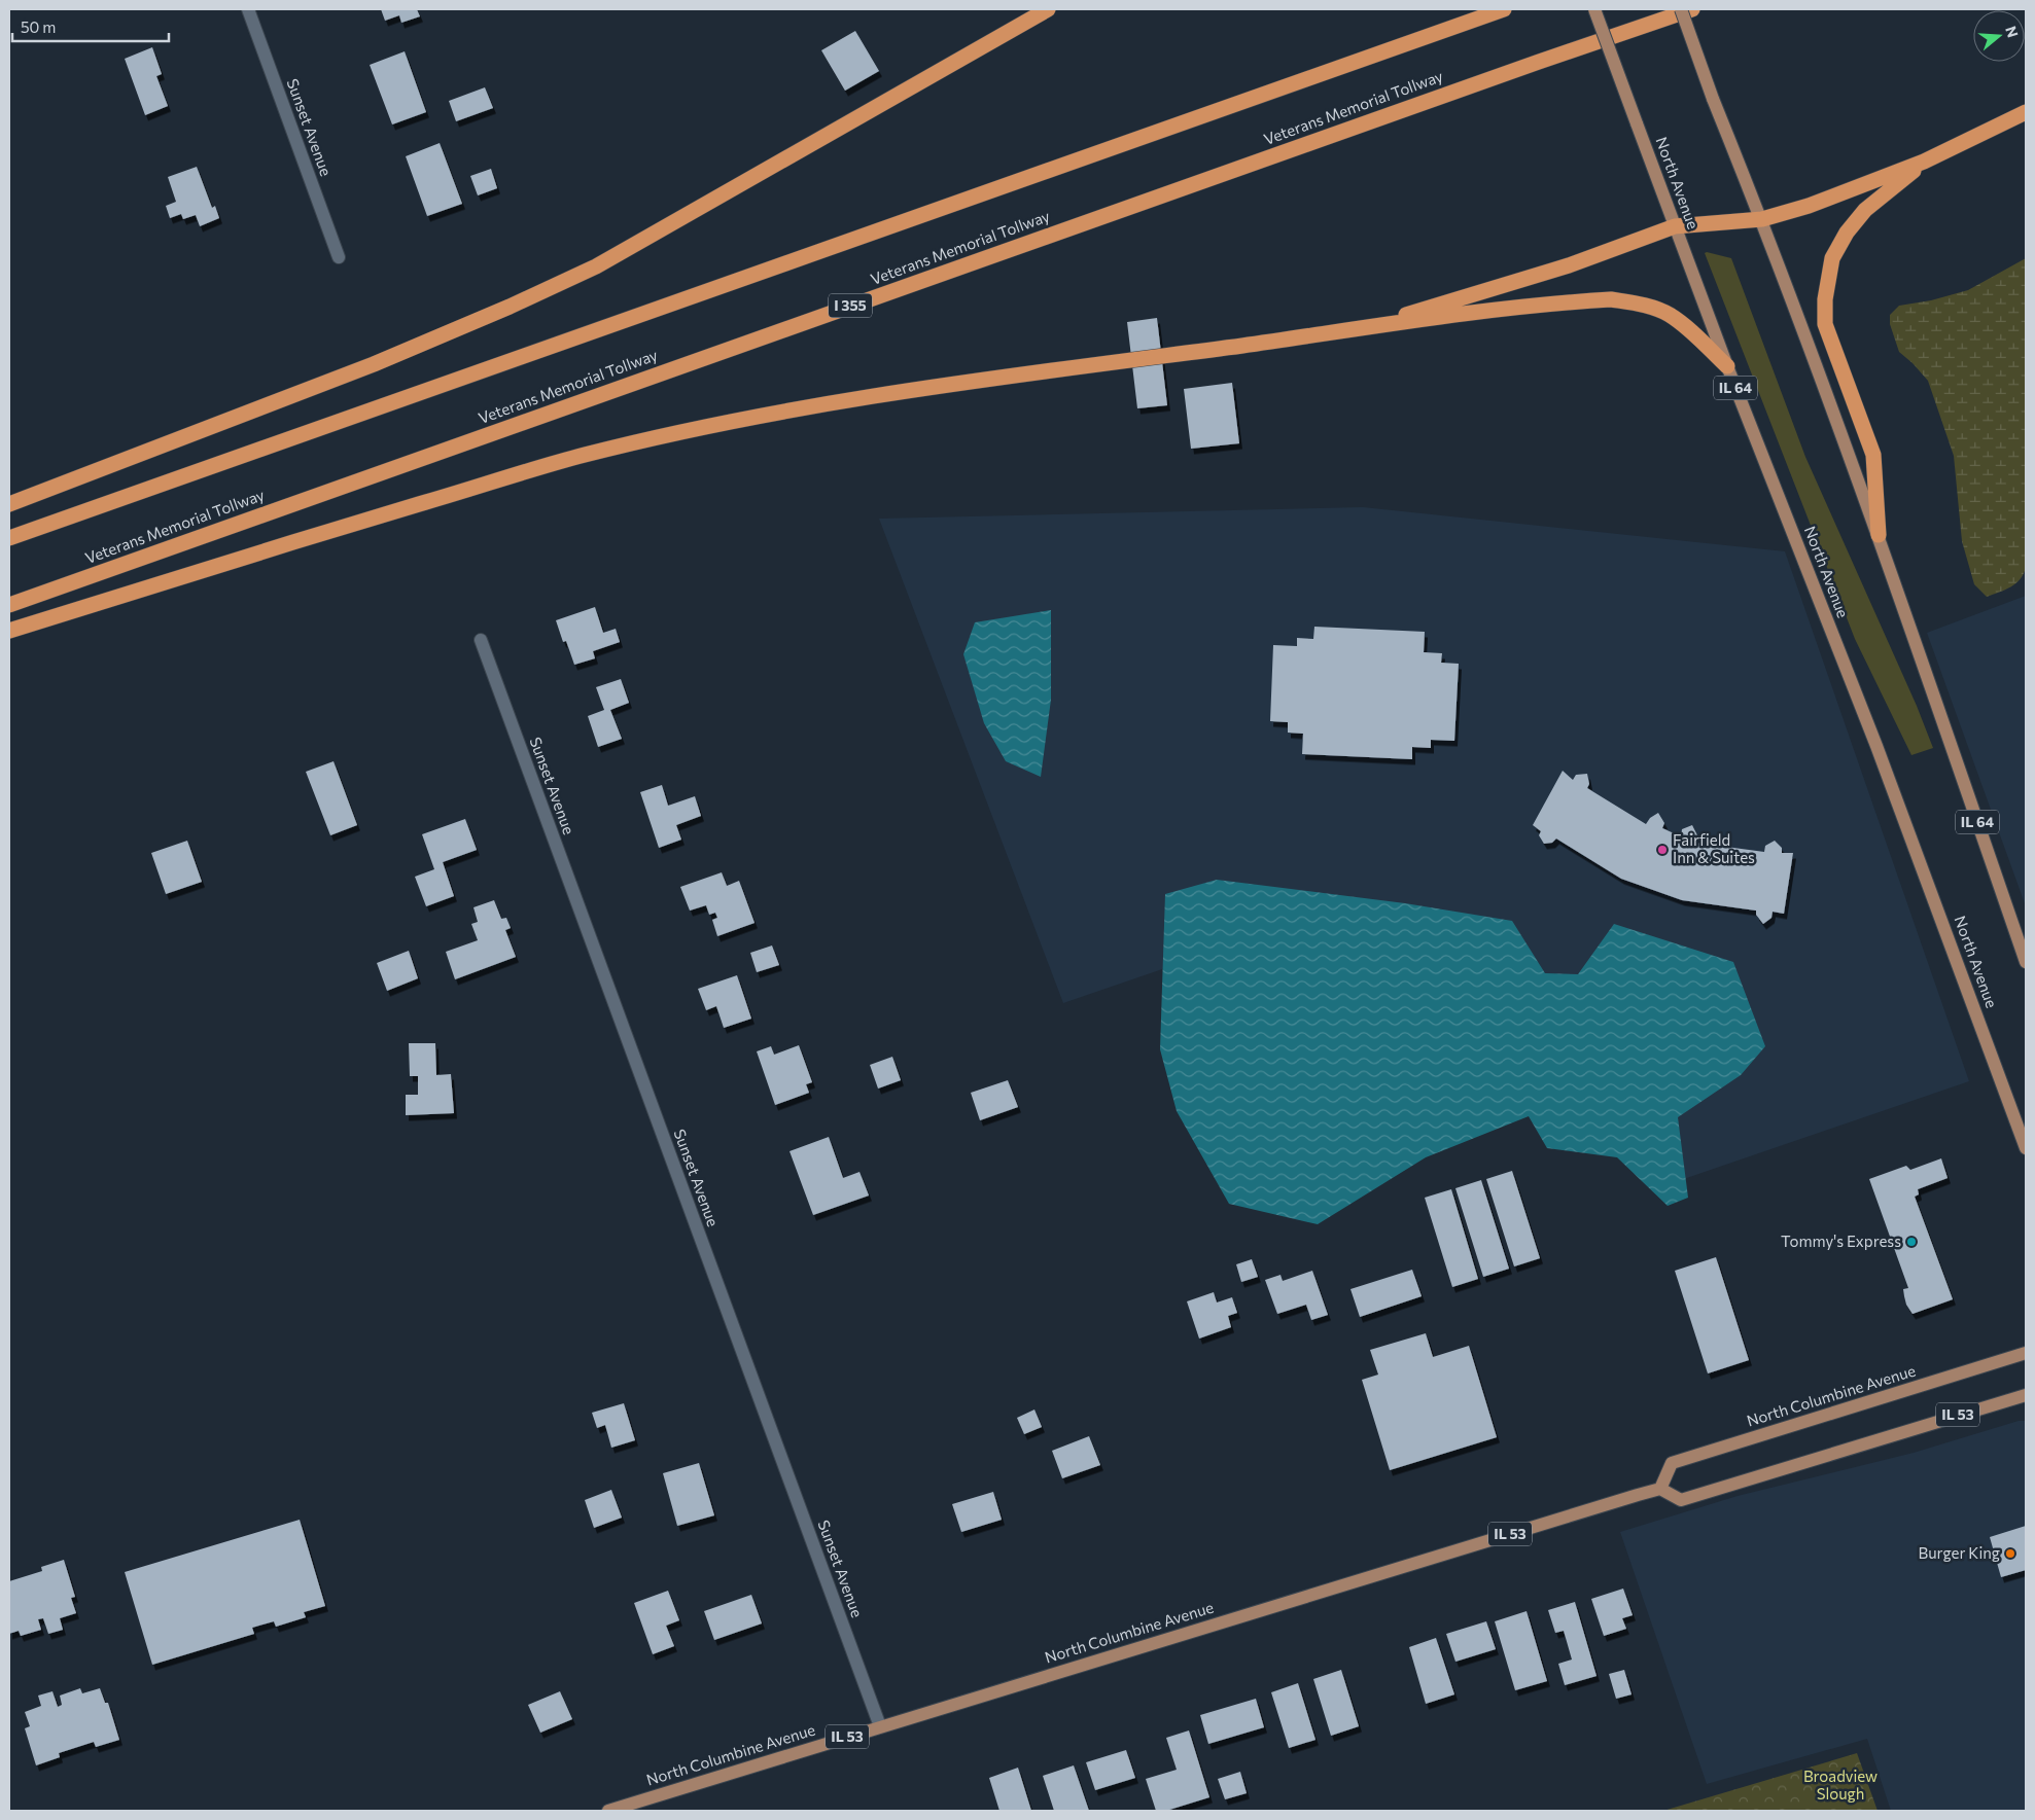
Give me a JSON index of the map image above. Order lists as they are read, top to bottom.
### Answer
{
  "streets": {
    "highway": ["Veterans Memorial Tollway", "I 355"],
    "main road": [
      "North Avenue",
      "IL 64",
      "North Columbine Avenue",
      "IL 53"
    ],
    "street": ["Sunset Avenue"]
  },
  "crossings": [
    ["Sunset Avenue", "North Columbine Avenue"],
    ["North Columbine Avenue", "IL 53"]
  ],
  "parks": ["Broadview Slough"],
  "places": ["Fairfield Inn & Suites", "Tommy's Express", "Burger King"],
  "scale_bar": "50 m",
  "north": "right"
}
